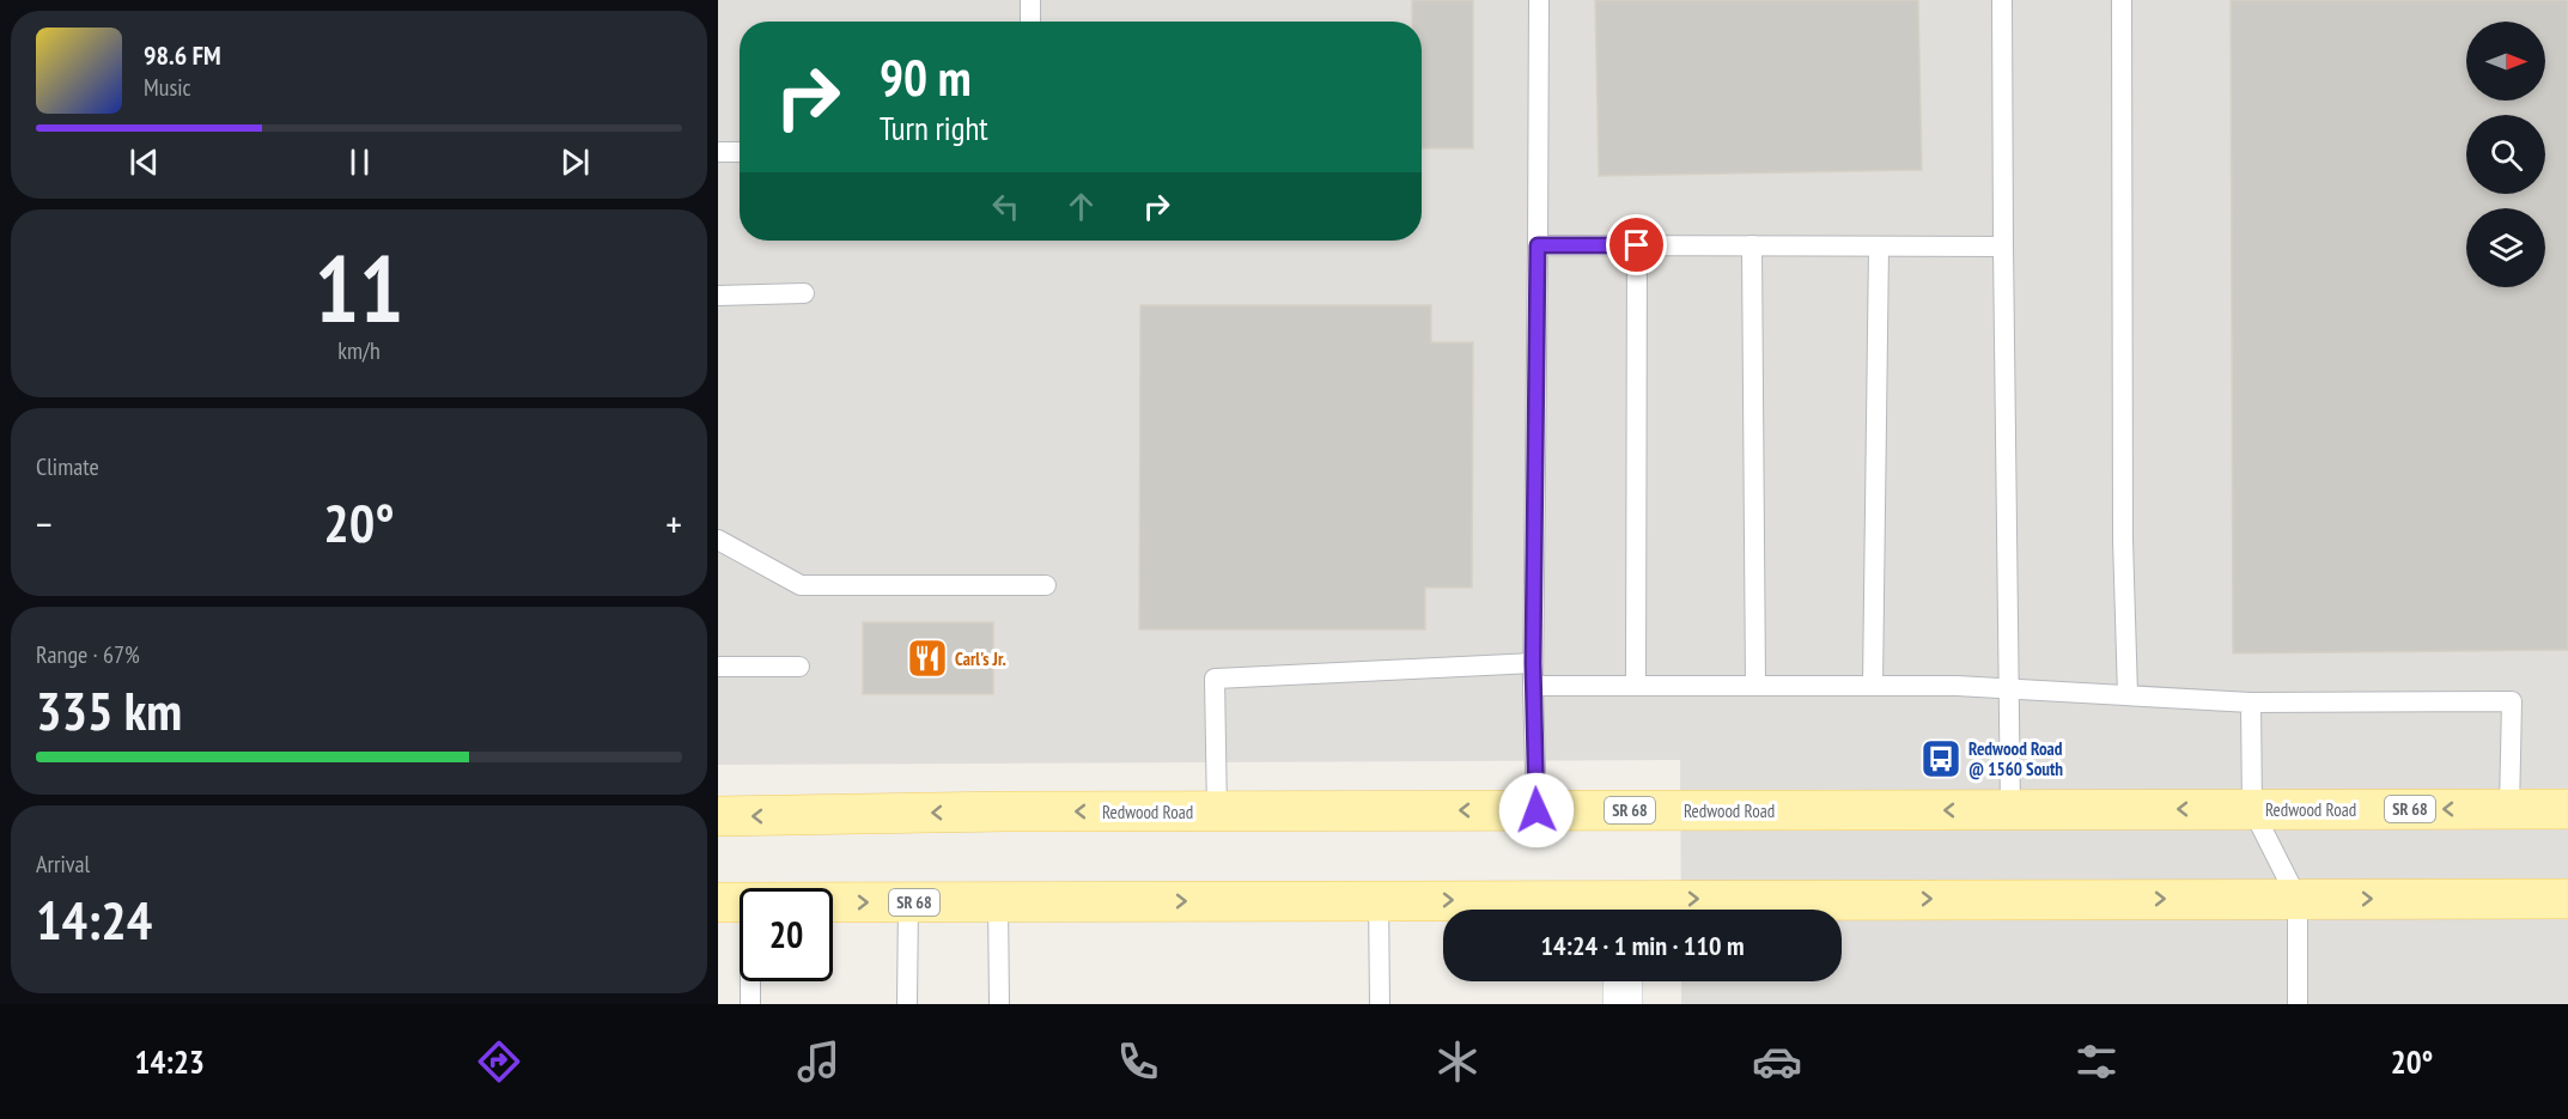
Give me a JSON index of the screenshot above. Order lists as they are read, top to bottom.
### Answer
{
  "streets": {
    "main road": ["Redwood Road", "SR 68"]
  },
  "places": {
    "restaurant": ["Carl's Jr."],
    "bus stop": ["Redwood Road @ 1560 South"]
  },
  "north": "right",
  "page": {
    "turn": ["90 m", "Turn right"],
    "song": ["98.6 FM", "Music"],
    "tile": [
      ["11", "km/h"],
      "Climate",
      ["Range · 67%", "335 km"],
      ["Arrival", "14:24"]
    ],
    "heat": ["−", "20°", "+"],
    "limit": "20",
    "trip": "14:24 · 1 min · 110 m",
    "tabs": ["14:23", "20°"]
  }
}
